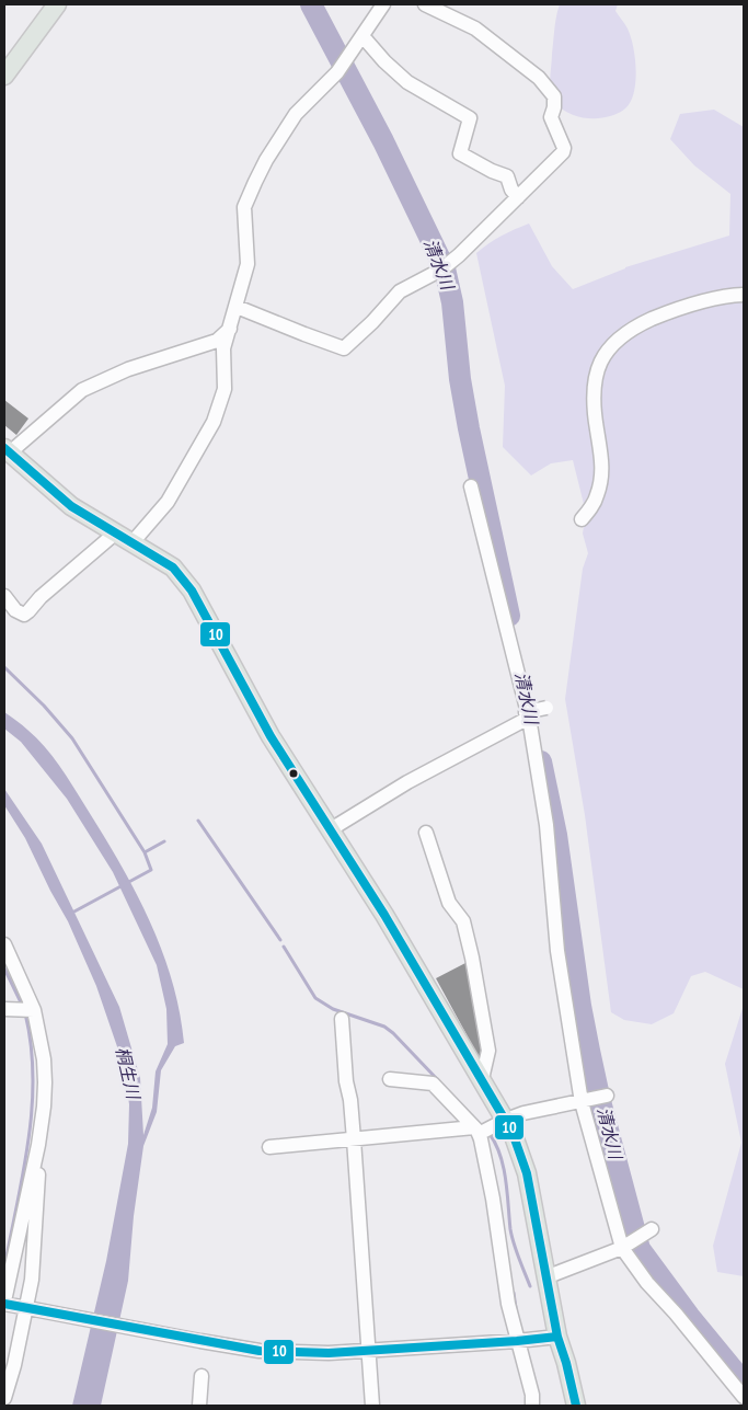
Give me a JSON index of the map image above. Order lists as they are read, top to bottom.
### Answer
{
  "water": ["清水川", "桐生川"],
  "lines": ["transit line 10"]
}
